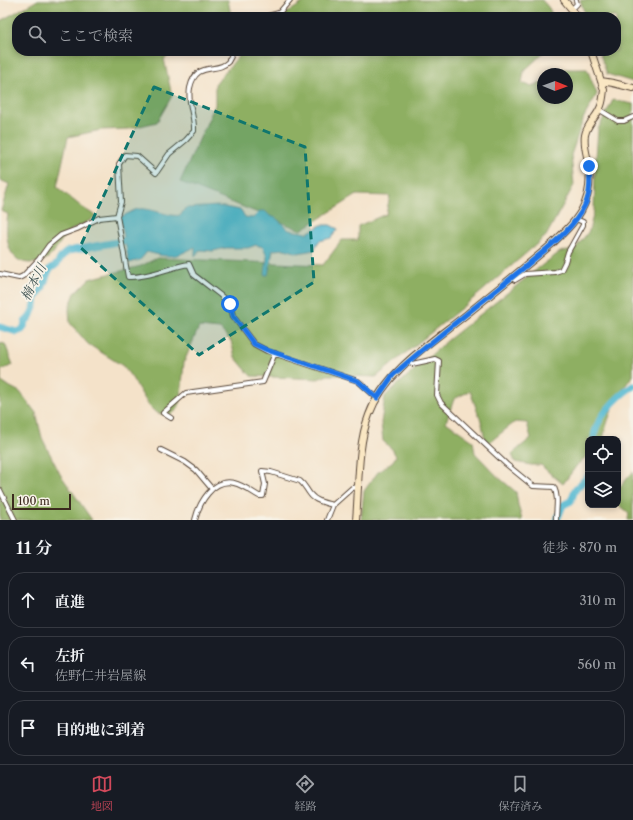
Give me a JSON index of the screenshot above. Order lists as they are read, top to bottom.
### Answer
{
  "water": ["楠本川"],
  "scale_bar": "100 m",
  "north": "right",
  "page": {
    "search": "ここで検索",
    "scale": "100 m",
    "heading": ["11 分", "徒歩 · 870 m"],
    "list": [
      ["直進", "310 m"],
      ["左折", "佐野仁井岩屋線", "560 m"],
      "目的地に到着"
    ],
    "nav": ["地図", "経路", "保存済み"]
  }
}
